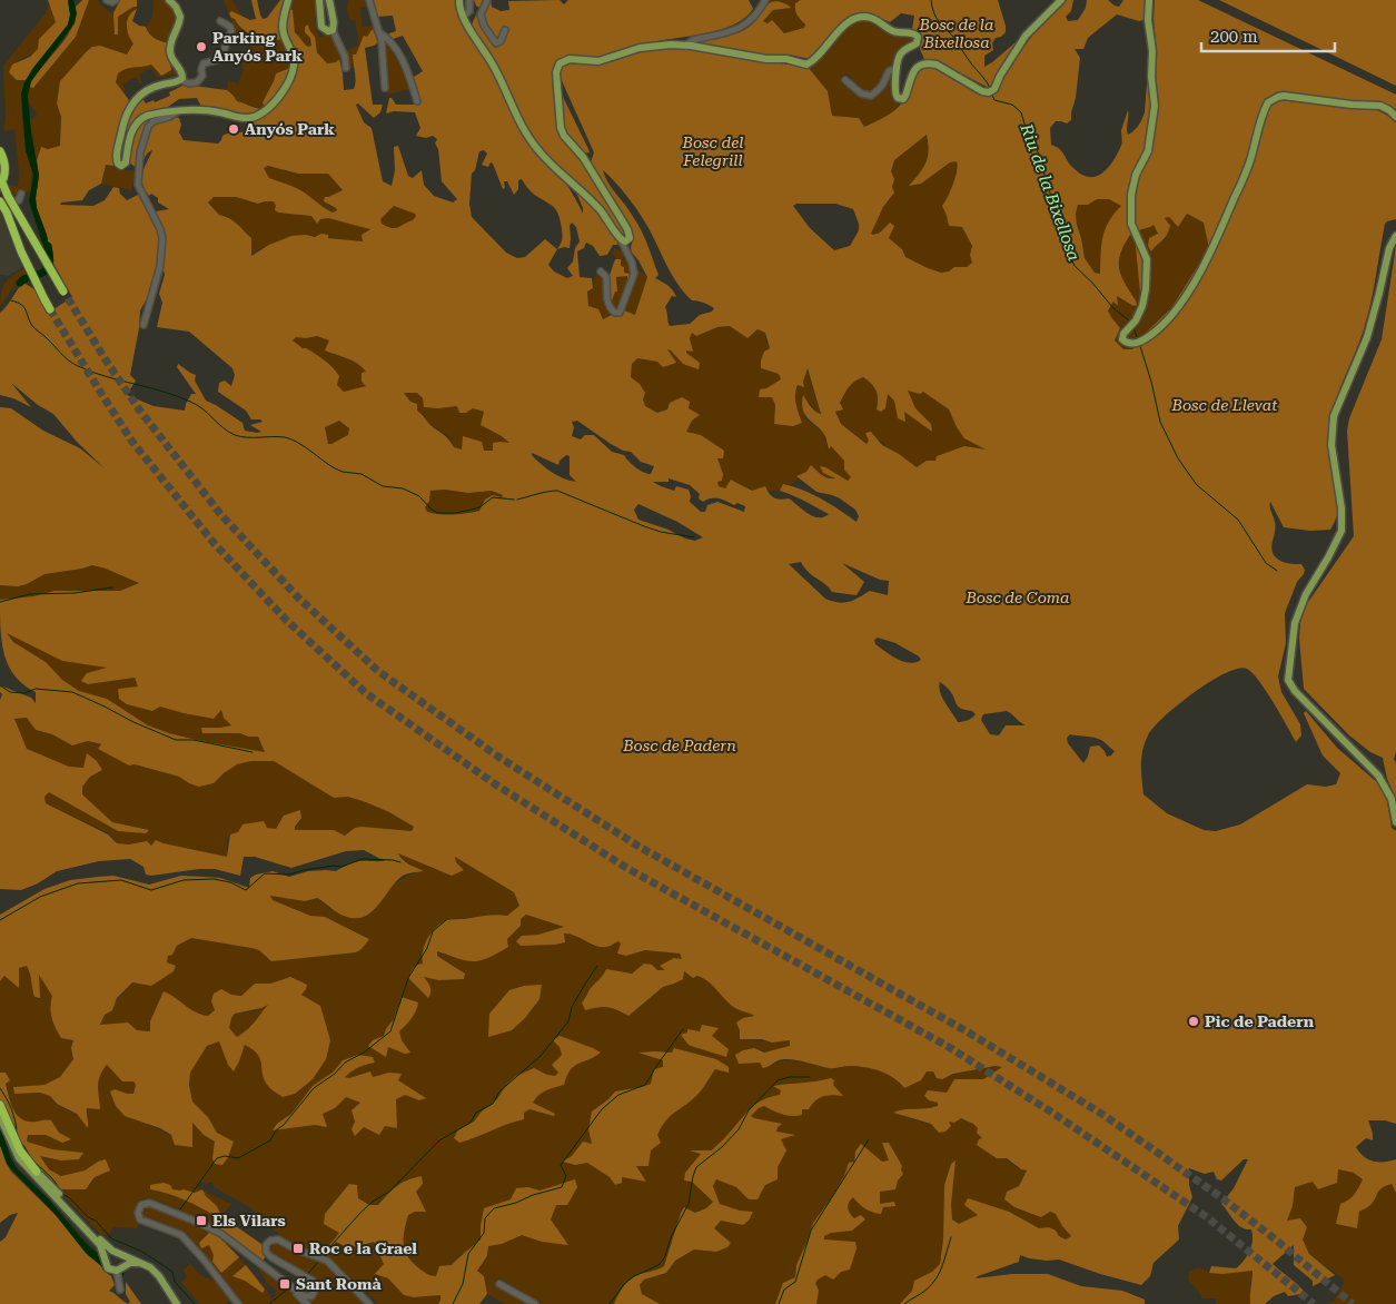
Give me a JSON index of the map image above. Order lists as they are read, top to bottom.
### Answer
{
  "water": ["Riu de la Bixellosa"],
  "parks": [
    "Bosc de la Bixellosa",
    "Bosc del Felegrill",
    "Bosc de Llevat",
    "Bosc de Coma",
    "Bosc de Padern"
  ],
  "places": {
    "other": ["Parking Anyós Park", "Anyós Park", "Pic de Padern"],
    "transit": ["Els Vilars", "Roc e la Grael", "Sant Romà"]
  },
  "scale_bar": "200 m"
}
